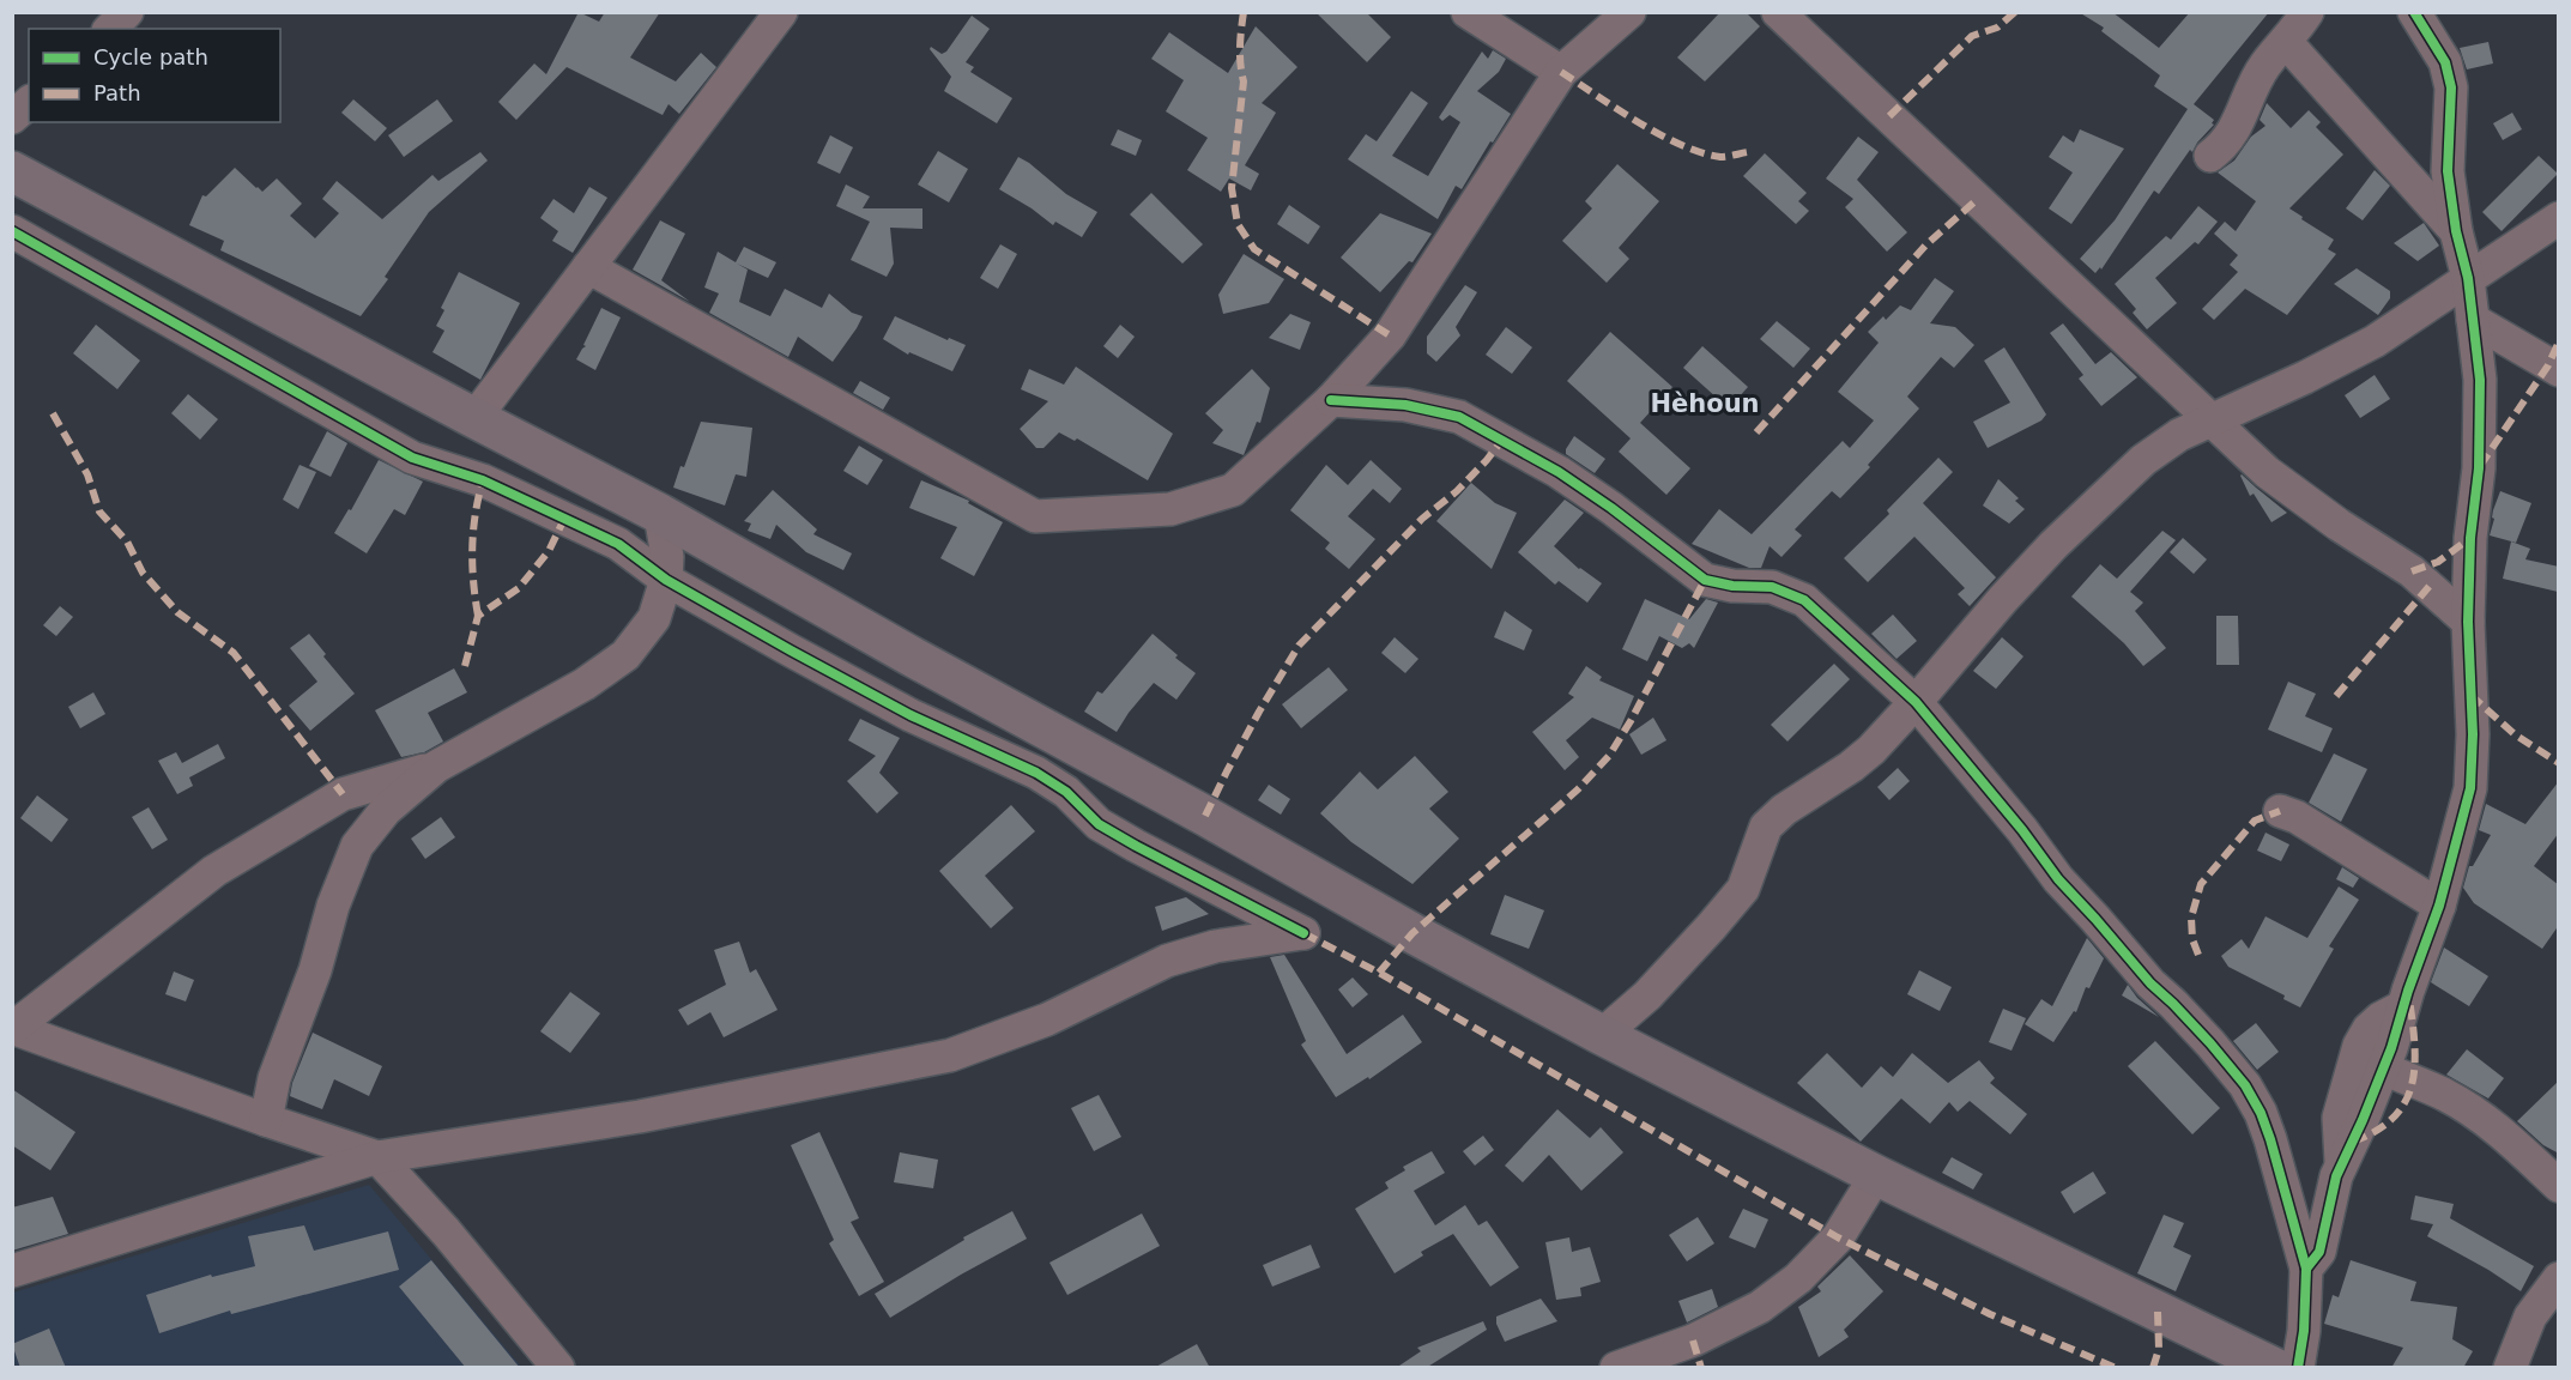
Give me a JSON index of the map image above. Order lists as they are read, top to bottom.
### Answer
{
  "districts": ["Hèhoun"],
  "legend": ["Cycle path", "Path"]
}
